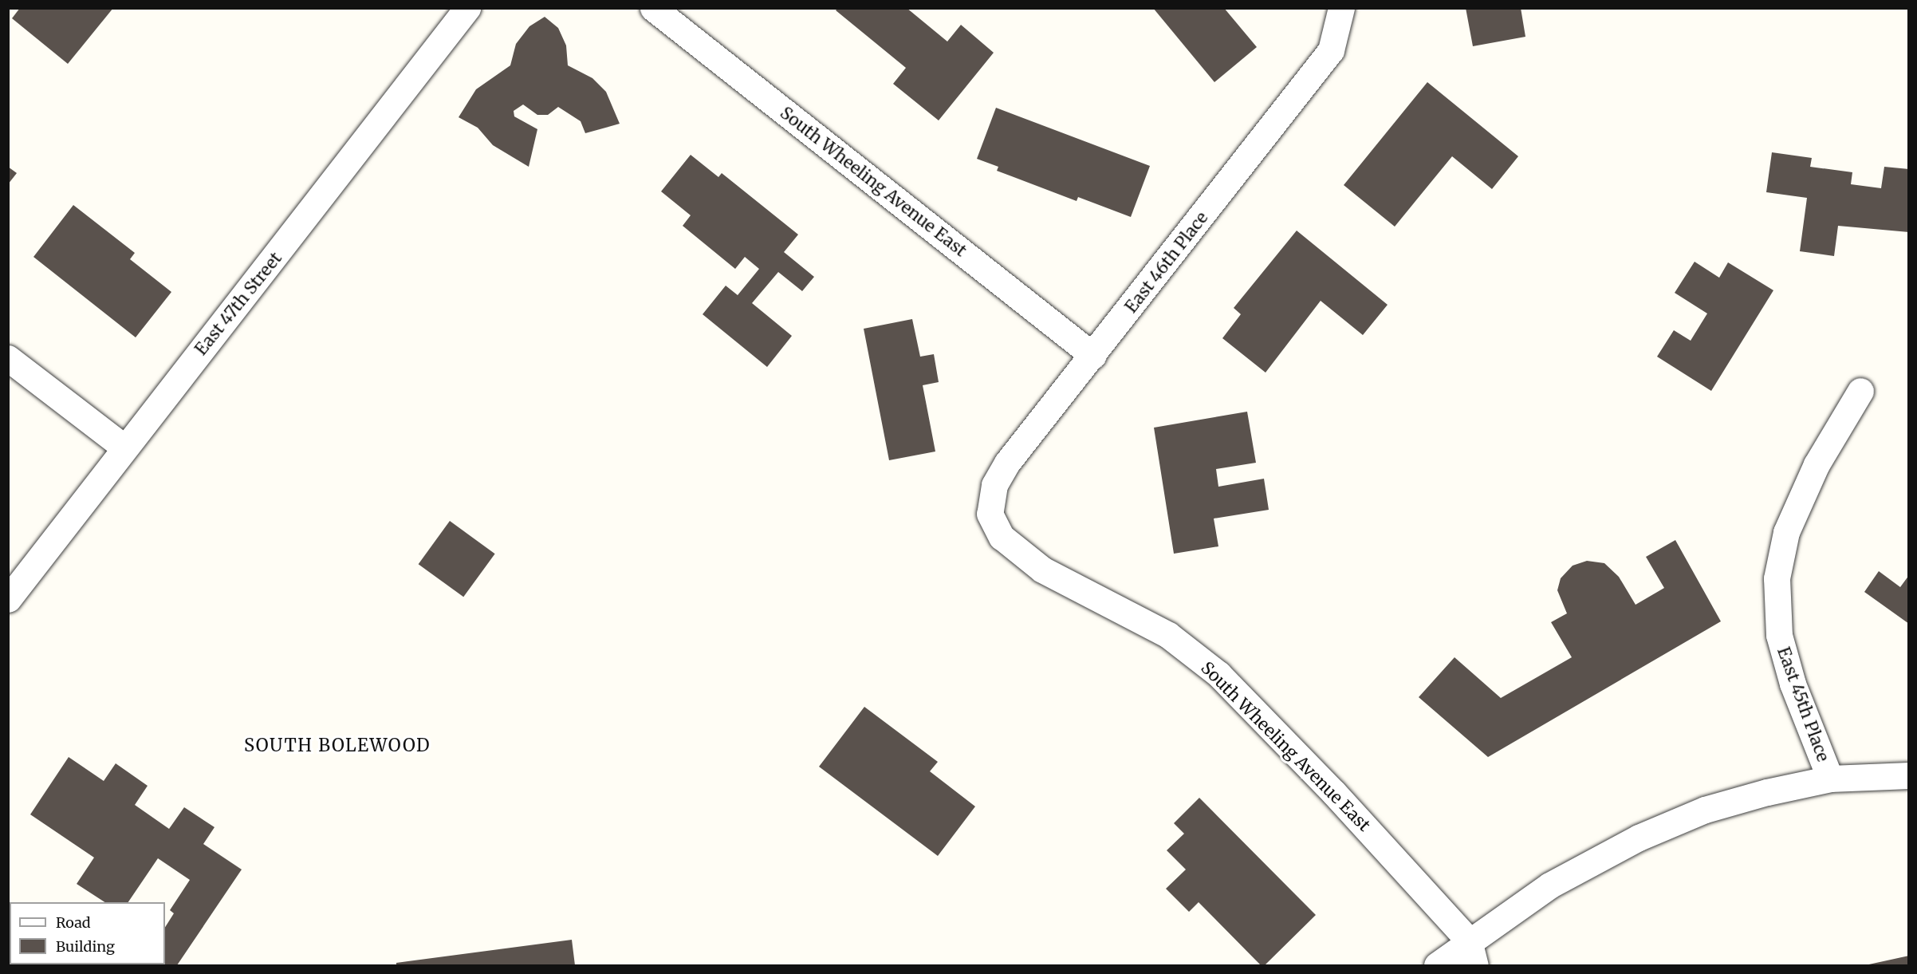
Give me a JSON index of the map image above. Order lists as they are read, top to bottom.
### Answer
{
  "streets": {
    "street": [
      "South Wheeling Avenue East",
      "East 46th Place",
      "East 47th Street",
      "East 45th Place"
    ]
  },
  "crossings": [
    ["South Wheeling Avenue East", "East 46th Place"]
  ],
  "districts": ["SOUTH BOLEWOOD"],
  "legend": ["Road", "Building"]
}
